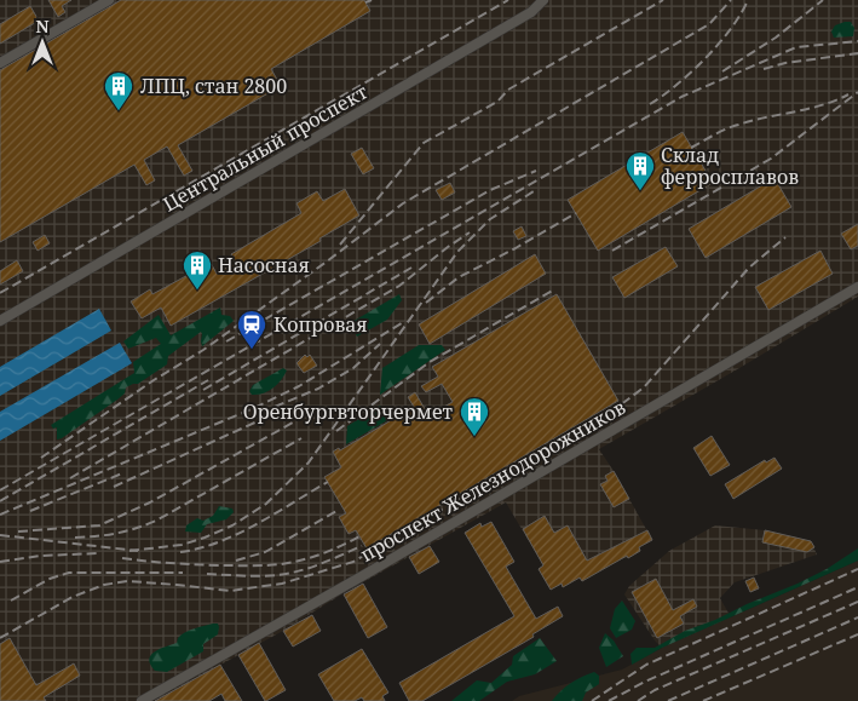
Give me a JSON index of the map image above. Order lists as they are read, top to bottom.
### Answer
{
  "streets": {
    "street": ["Центральный проспект", "проспект Железнодорожников"]
  },
  "places": {
    "building": [
      "ЛПЦ, стан 2800",
      "Склад ферросплавов",
      "Насосная",
      "Оренбургвторчермет"
    ],
    "station": ["Копровая"]
  },
  "north": "top"
}
